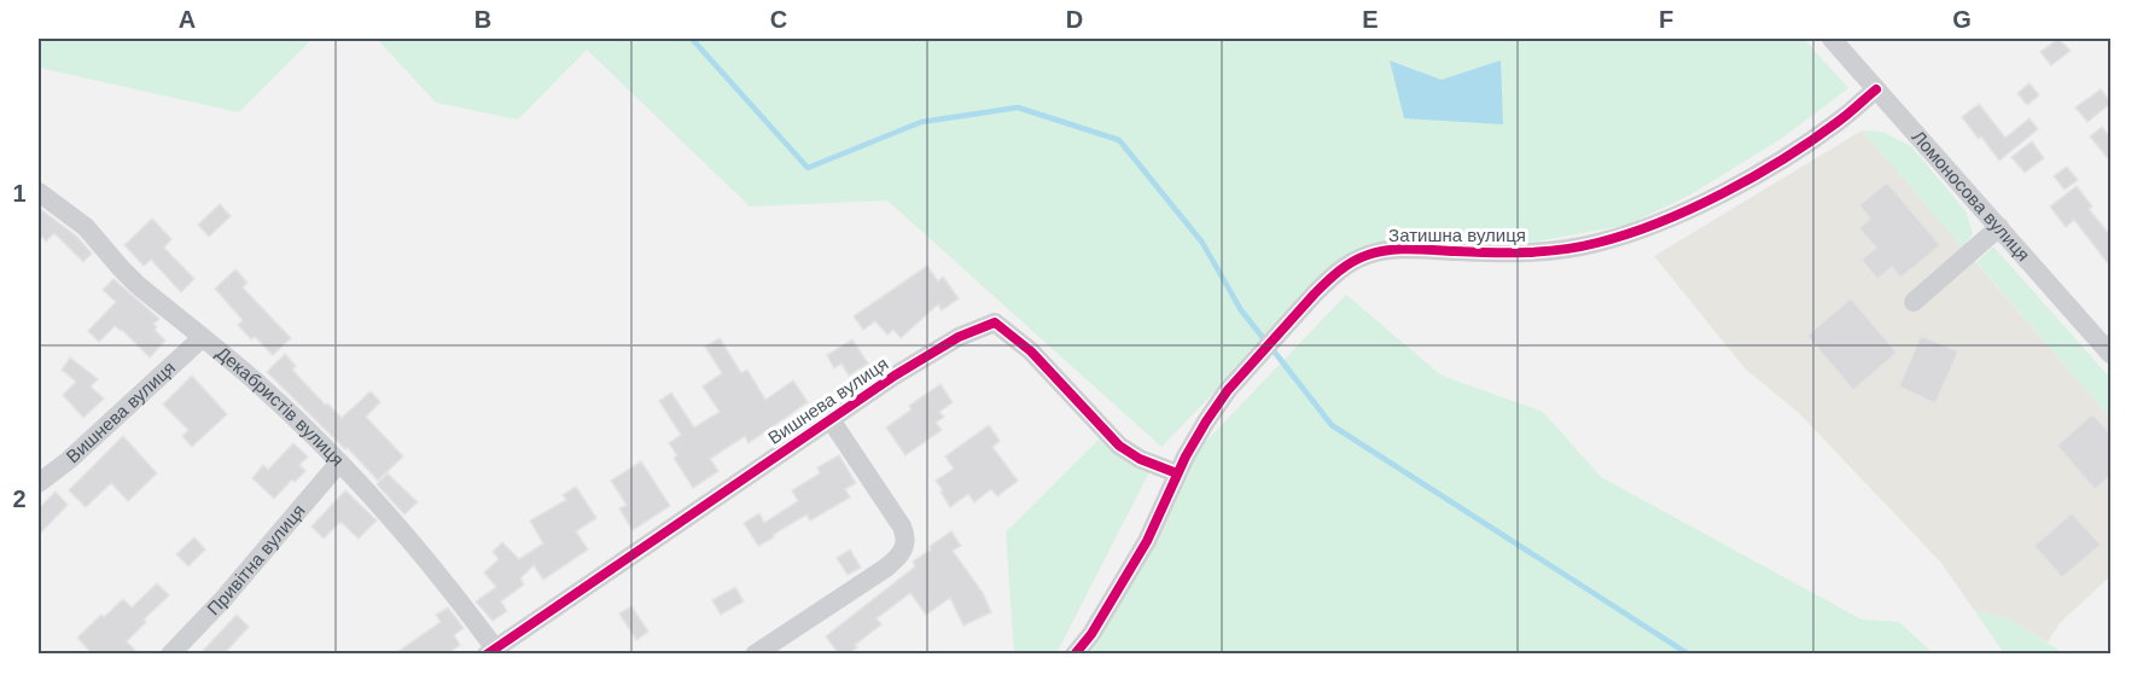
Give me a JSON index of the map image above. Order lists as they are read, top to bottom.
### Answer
{
  "streets": {
    "street": [
      "Ломоносова вулиця",
      "Затишна вулиця",
      "Вишнева вулиця",
      "Декабристів вулиця",
      "Привітна вулиця"
    ]
  },
  "crossings": [
    ["Ломоносова вулиця", "Затишна вулиця"],
    ["Затишна вулиця", "Вишнева вулиця"],
    ["Вишнева вулиця", "Декабристів вулиця"],
    ["Декабристів вулиця", "Привітна вулиця"]
  ],
  "grid": {
    "columns": [
      "A",
      "B",
      "C",
      "D",
      "E",
      "F",
      "G"
    ],
    "rows": ["1", "2"]
  }
}
